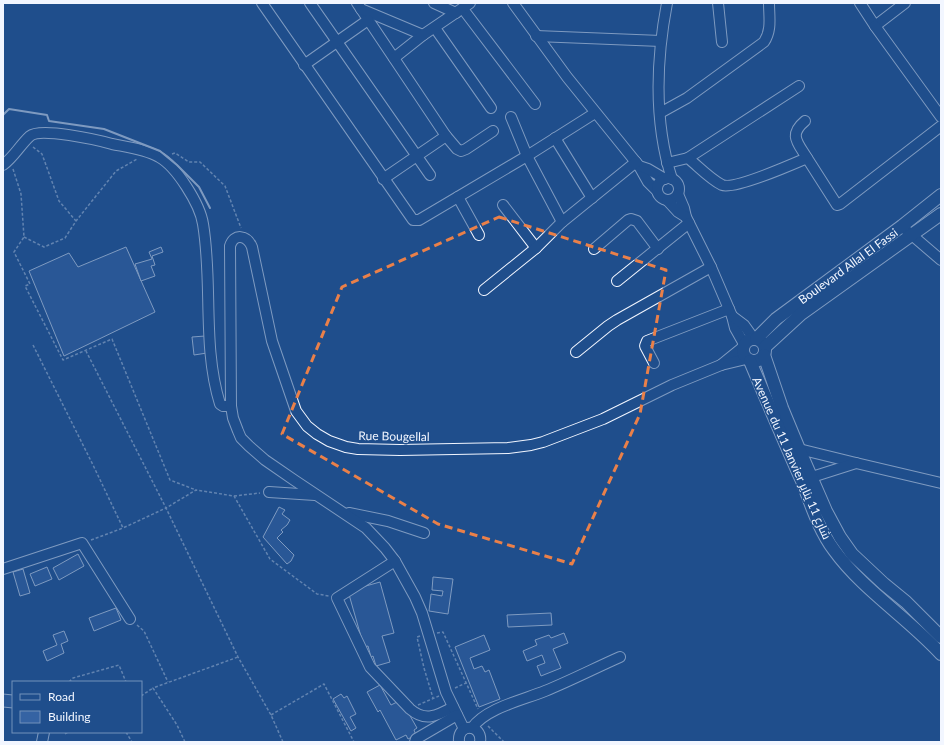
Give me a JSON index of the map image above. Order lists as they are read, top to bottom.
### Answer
{
  "streets": {
    "main road": ["Boulevard Allal El Fassi", "Avenue du 11 Janvier شارع 11 يناير"],
    "street": ["Rue Bougellal"]
  },
  "crossings": [
    ["Boulevard Allal El Fassi", "Rue Bougellal"],
    ["Boulevard Allal El Fassi", "Avenue du 11 Janvier شارع 11 يناير"],
    ["Rue Bougellal", "Avenue du 11 Janvier شارع 11 يناير"]
  ],
  "legend": ["Road", "Building"]
}
